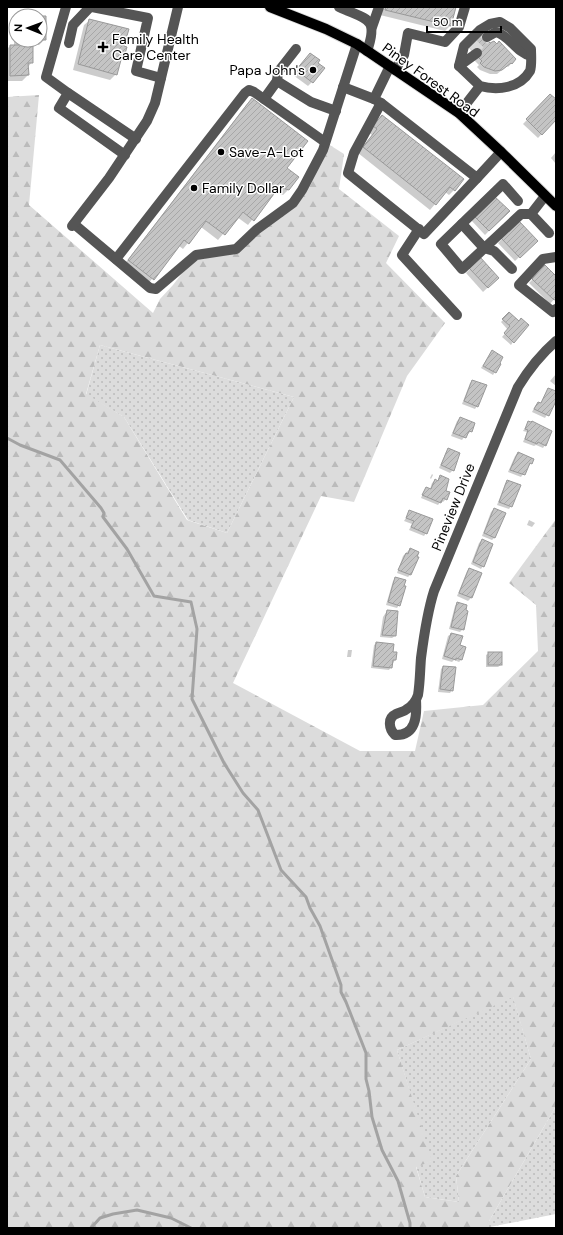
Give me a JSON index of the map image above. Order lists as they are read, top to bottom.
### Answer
{
  "streets": {
    "main road": ["Piney Forest Road"],
    "street": ["Pineview Drive"]
  },
  "places": {
    "health": ["Family Health Care Center"],
    "other": ["Papa John's", "Save-A-Lot", "Family Dollar"]
  },
  "scale_bar": "50 m",
  "north": "left"
}
